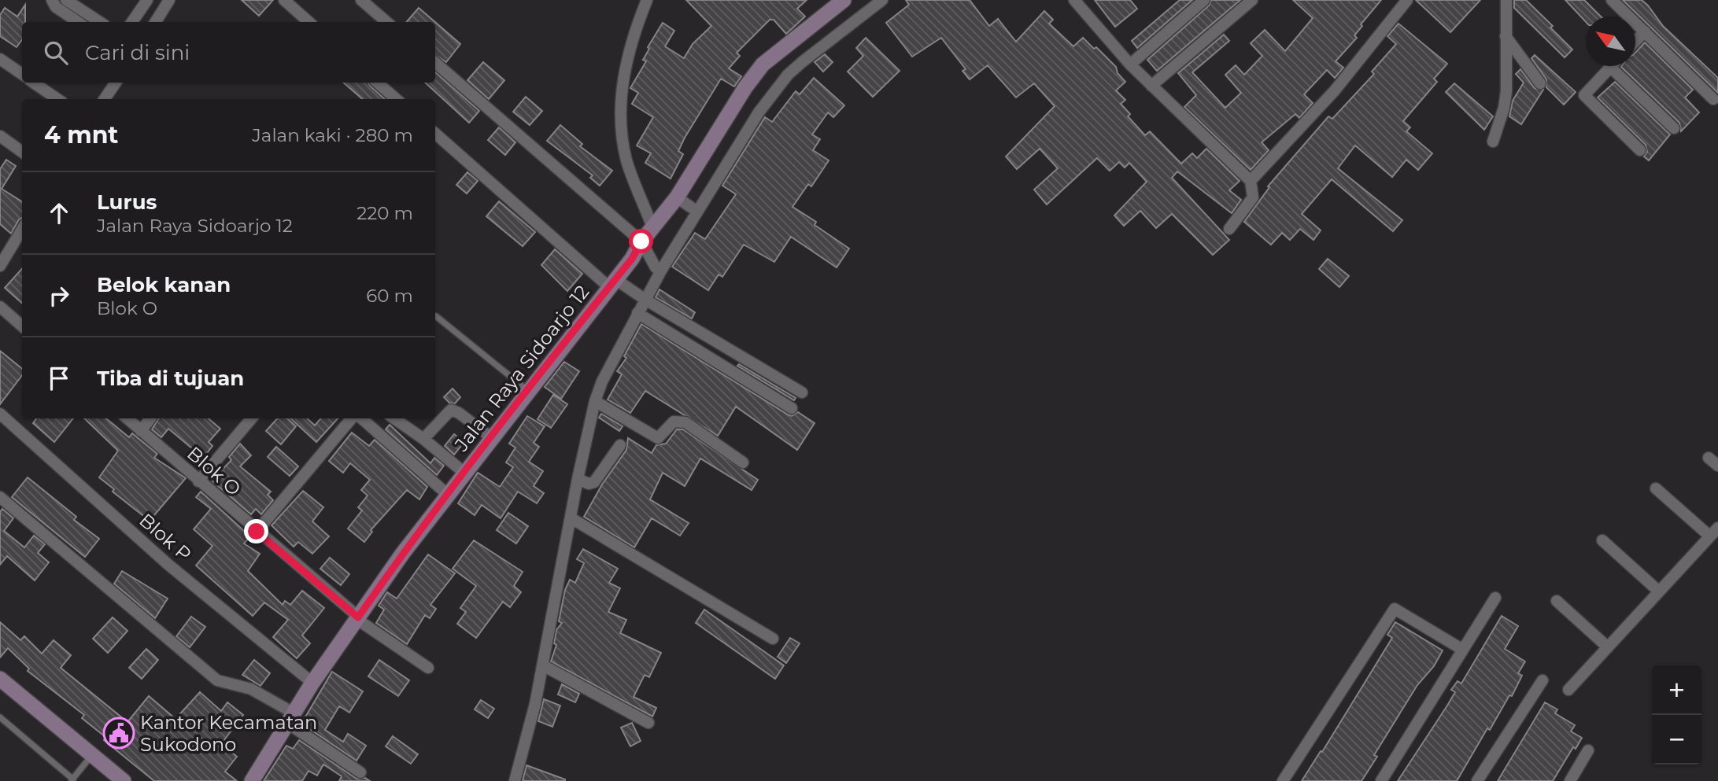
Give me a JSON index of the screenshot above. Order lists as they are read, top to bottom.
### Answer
{
  "streets": {
    "main road": ["Jalan Raya Sidoarjo 12"],
    "street": ["Blok O", "Blok P"]
  },
  "crossings": [
    ["Jalan Raya Sidoarjo 12", "Blok O"],
    ["Jalan Raya Sidoarjo 12", "Blok P"]
  ],
  "places": {
    "public building": ["Kantor Kecamatan Sukodono"]
  },
  "north": "top left",
  "page": {
    "search": "Cari di sini",
    "heading": ["4 mnt", "Jalan kaki · 280 m"],
    "list": [
      ["Lurus", "Jalan Raya Sidoarjo 12", "220 m"],
      ["Belok kanan", "Blok O", "60 m"],
      "Tiba di tujuan"
    ],
    "map_buttons": ["+", "−"]
  }
}
